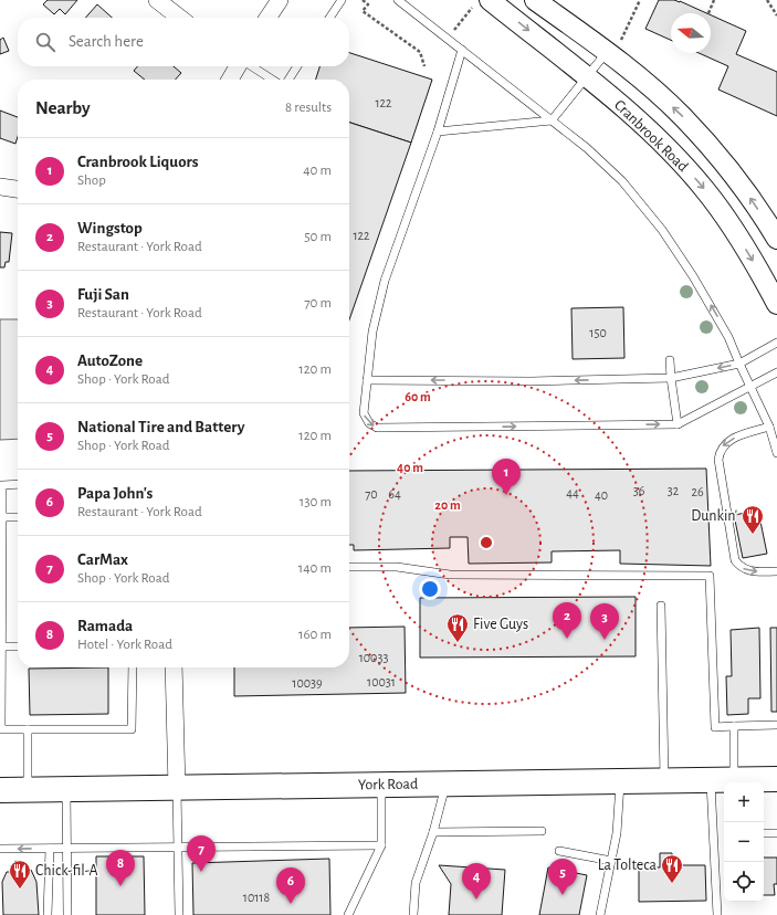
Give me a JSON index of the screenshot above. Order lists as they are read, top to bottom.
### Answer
{
  "streets": {
    "main road": ["York Road"],
    "street": ["Cranbrook Road"]
  },
  "places": {
    "restaurant": [
      "Dunkin'",
      "Five Guys",
      "La Tolteca",
      "Chick-fil-A"
    ]
  },
  "house_numbers": [
    "122",
    "122",
    "150",
    "36",
    "32",
    "26",
    "44",
    "70",
    "64",
    "40",
    "10033",
    "10031",
    "10039",
    "10118"
  ],
  "north": "left",
  "page": {
    "search": "Search here",
    "heading": ["Nearby", "8 results"],
    "list": [
      {
        "mark": "1",
        "name": "Cranbrook Liquors",
        "note": "Shop",
        "value": "40 m"
      },
      {
        "mark": "2",
        "name": "Wingstop",
        "note": "Restaurant · York Road",
        "value": "50 m"
      },
      {
        "mark": "3",
        "name": "Fuji San",
        "note": "Restaurant · York Road",
        "value": "70 m"
      },
      {
        "mark": "4",
        "name": "AutoZone",
        "note": "Shop · York Road",
        "value": "120 m"
      },
      {
        "mark": "5",
        "name": "National Tire and Battery",
        "note": "Shop · York Road",
        "value": "120 m"
      },
      {
        "mark": "6",
        "name": "Papa John's",
        "note": "Restaurant · York Road",
        "value": "130 m"
      },
      {
        "mark": "7",
        "name": "CarMax",
        "note": "Shop · York Road",
        "value": "140 m"
      },
      {
        "mark": "8",
        "name": "Ramada",
        "note": "Hotel · York Road",
        "value": "160 m"
      }
    ],
    "pins": [
      "1",
      "2",
      "3",
      "7",
      "8",
      "5",
      "4",
      "6"
    ],
    "map_buttons": ["+", "−"]
  },
  "rings": ["60 m", "40 m", "20 m"]
}
